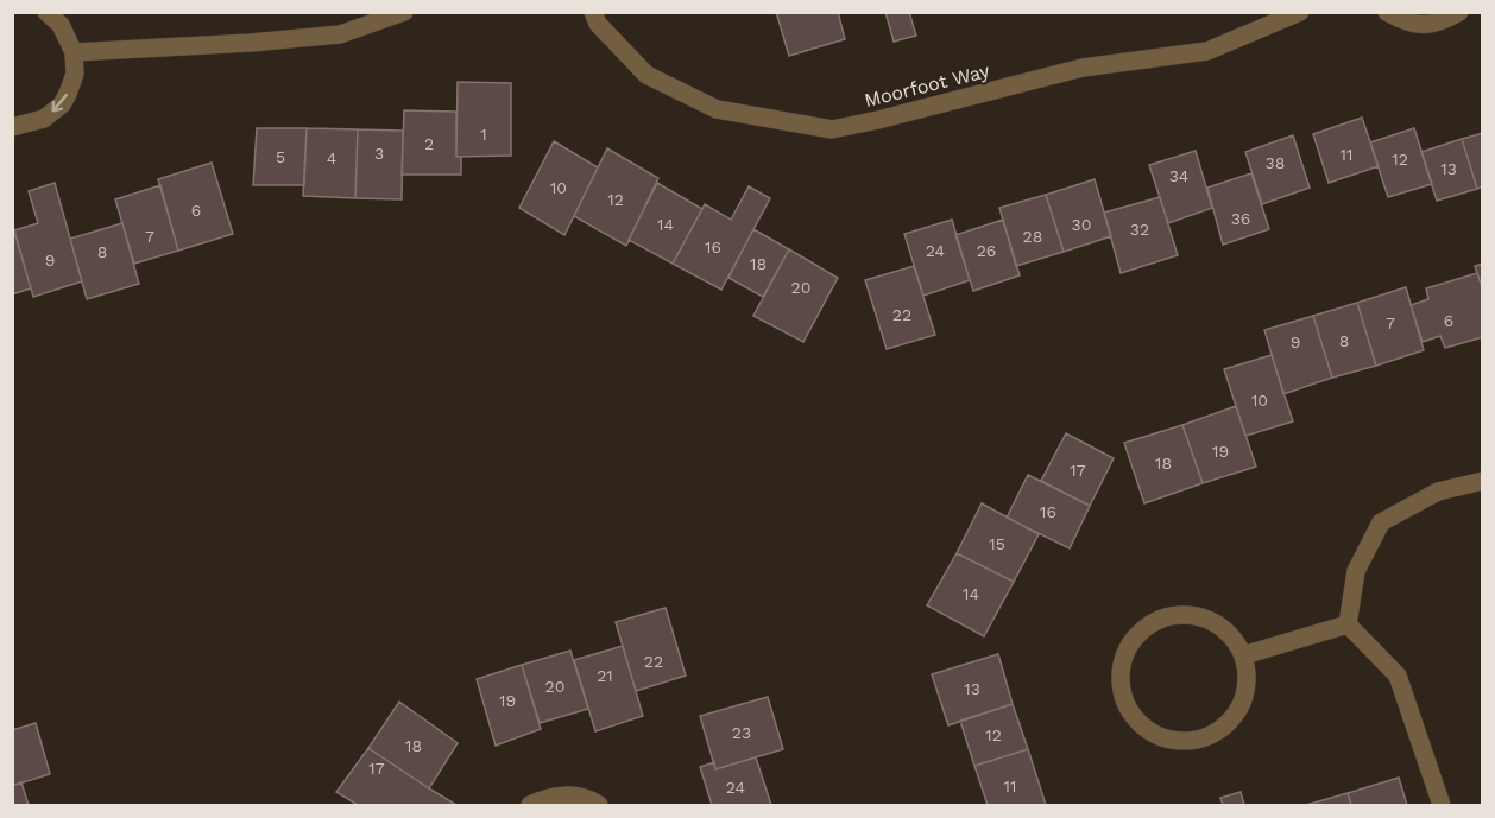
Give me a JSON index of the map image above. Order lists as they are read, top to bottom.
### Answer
{
  "streets": {
    "street": ["Moorfoot Way"]
  },
  "house_numbers": [
    "1",
    "2",
    "3",
    "11",
    "5",
    "4",
    "12",
    "38",
    "13",
    "34",
    "10",
    "12",
    "6",
    "36",
    "14",
    "30",
    "32",
    "7",
    "28",
    "16",
    "24",
    "26",
    "8",
    "9",
    "18",
    "20",
    "22",
    "6",
    "7",
    "8",
    "9",
    "10",
    "19",
    "18",
    "17",
    "16",
    "15",
    "14",
    "22",
    "21",
    "20",
    "13",
    "19",
    "23",
    "12",
    "18",
    "17",
    "11",
    "24"
  ]
}
